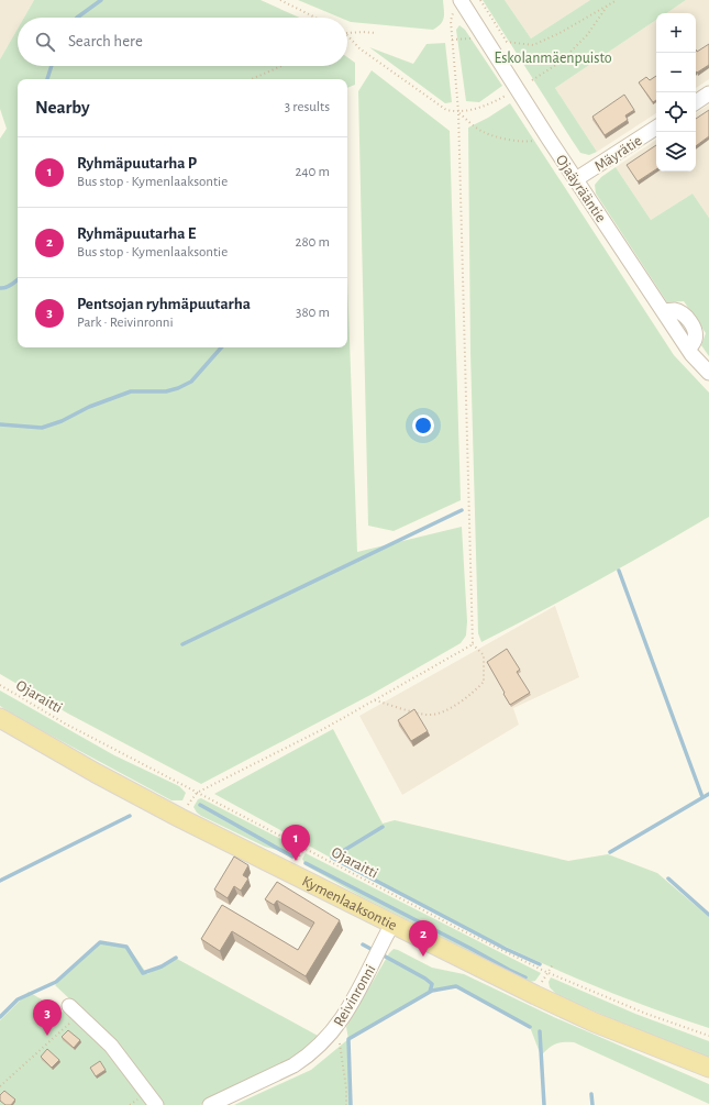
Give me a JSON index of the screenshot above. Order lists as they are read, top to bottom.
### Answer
{
  "streets": {
    "main road": ["Kymenlaaksontie"],
    "street": ["Mäyrätie", "Ojaäyrääntie", "Reivinronni"],
    "path": ["Ojaraitti"]
  },
  "crossings": [
    ["Mäyrätie", "Ojaäyrääntie"],
    ["Kymenlaaksontie", "Reivinronni"]
  ],
  "parks": ["Eskolanmäenpuisto"],
  "page": {
    "map_buttons": ["+", "−"],
    "search": "Search here",
    "heading": ["Nearby", "3 results"],
    "list": [
      {
        "mark": "1",
        "name": "Ryhmäpuutarha P",
        "note": "Bus stop · Kymenlaaksontie",
        "value": "240 m"
      },
      {
        "mark": "2",
        "name": "Ryhmäpuutarha E",
        "note": "Bus stop · Kymenlaaksontie",
        "value": "280 m"
      },
      {
        "mark": "3",
        "name": "Pentsojan ryhmäpuutarha",
        "note": "Park · Reivinronni",
        "value": "380 m"
      }
    ],
    "pins": ["1", "2", "3"]
  }
}
